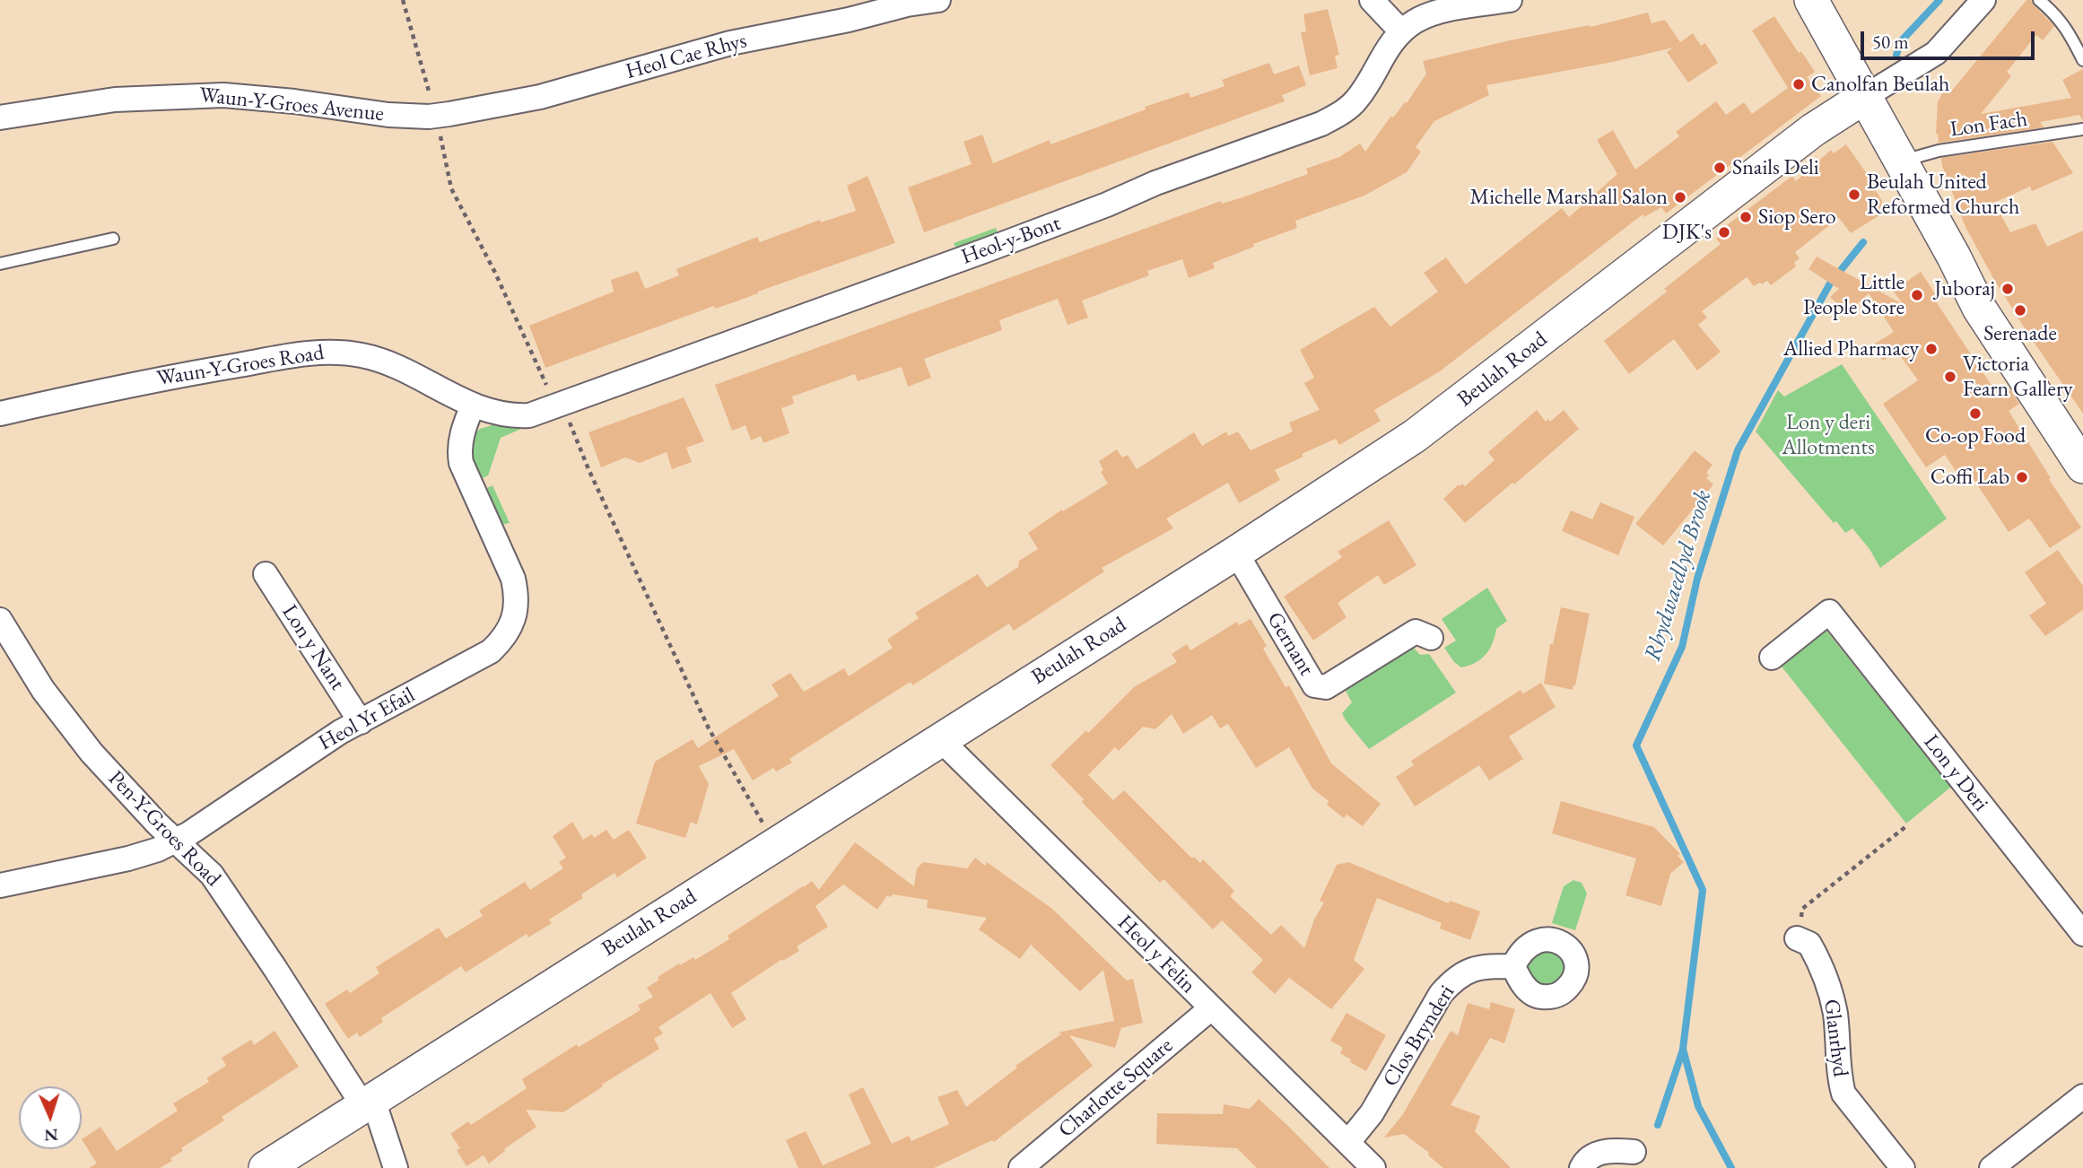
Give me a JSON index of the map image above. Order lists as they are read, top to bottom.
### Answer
{
  "streets": {
    "street": [
      "Heol Cae Rhys",
      "Waun-Y-Groes Avenue",
      "Heol-y-Bont",
      "Waun-Y-Groes Road",
      "Beulah Road",
      "Gernant",
      "Lon y Nant",
      "Heol Yr Efail",
      "Lon y Deri",
      "Pen-Y-Groes Road",
      "Heol y Felin",
      "Clos Brynderi",
      "Glanrhyd",
      "Charlotte Square"
    ],
    "lane": ["Lon Fach"]
  },
  "crossings": [
    ["Heol Cae Rhys", "Waun-Y-Groes Avenue"],
    ["Heol-y-Bont", "Waun-Y-Groes Road"],
    ["Heol-y-Bont", "Heol Yr Efail"],
    ["Waun-Y-Groes Road", "Heol Yr Efail"],
    ["Beulah Road", "Gernant"],
    ["Beulah Road", "Pen-Y-Groes Road"],
    ["Beulah Road", "Heol y Felin"],
    ["Lon y Nant", "Heol Yr Efail"],
    ["Heol Yr Efail", "Pen-Y-Groes Road"],
    ["Heol y Felin", "Clos Brynderi"],
    ["Heol y Felin", "Charlotte Square"]
  ],
  "water": ["Rhydwaedlyd Brook"],
  "parks": ["Lon y deri Allotments"],
  "places": [
    "Canolfan Beulah",
    "Snails Deli",
    "Beulah United Reformed Church",
    "Michelle Marshall Salon",
    "Siop Sero",
    "DJK's",
    "Juboraj",
    "Little People Store",
    "Serenade",
    "Allied Pharmacy",
    "Victoria Fearn Gallery",
    "Co-op Food",
    "Coffi Lab"
  ],
  "scale_bar": "50 m",
  "north": "bottom"
}
